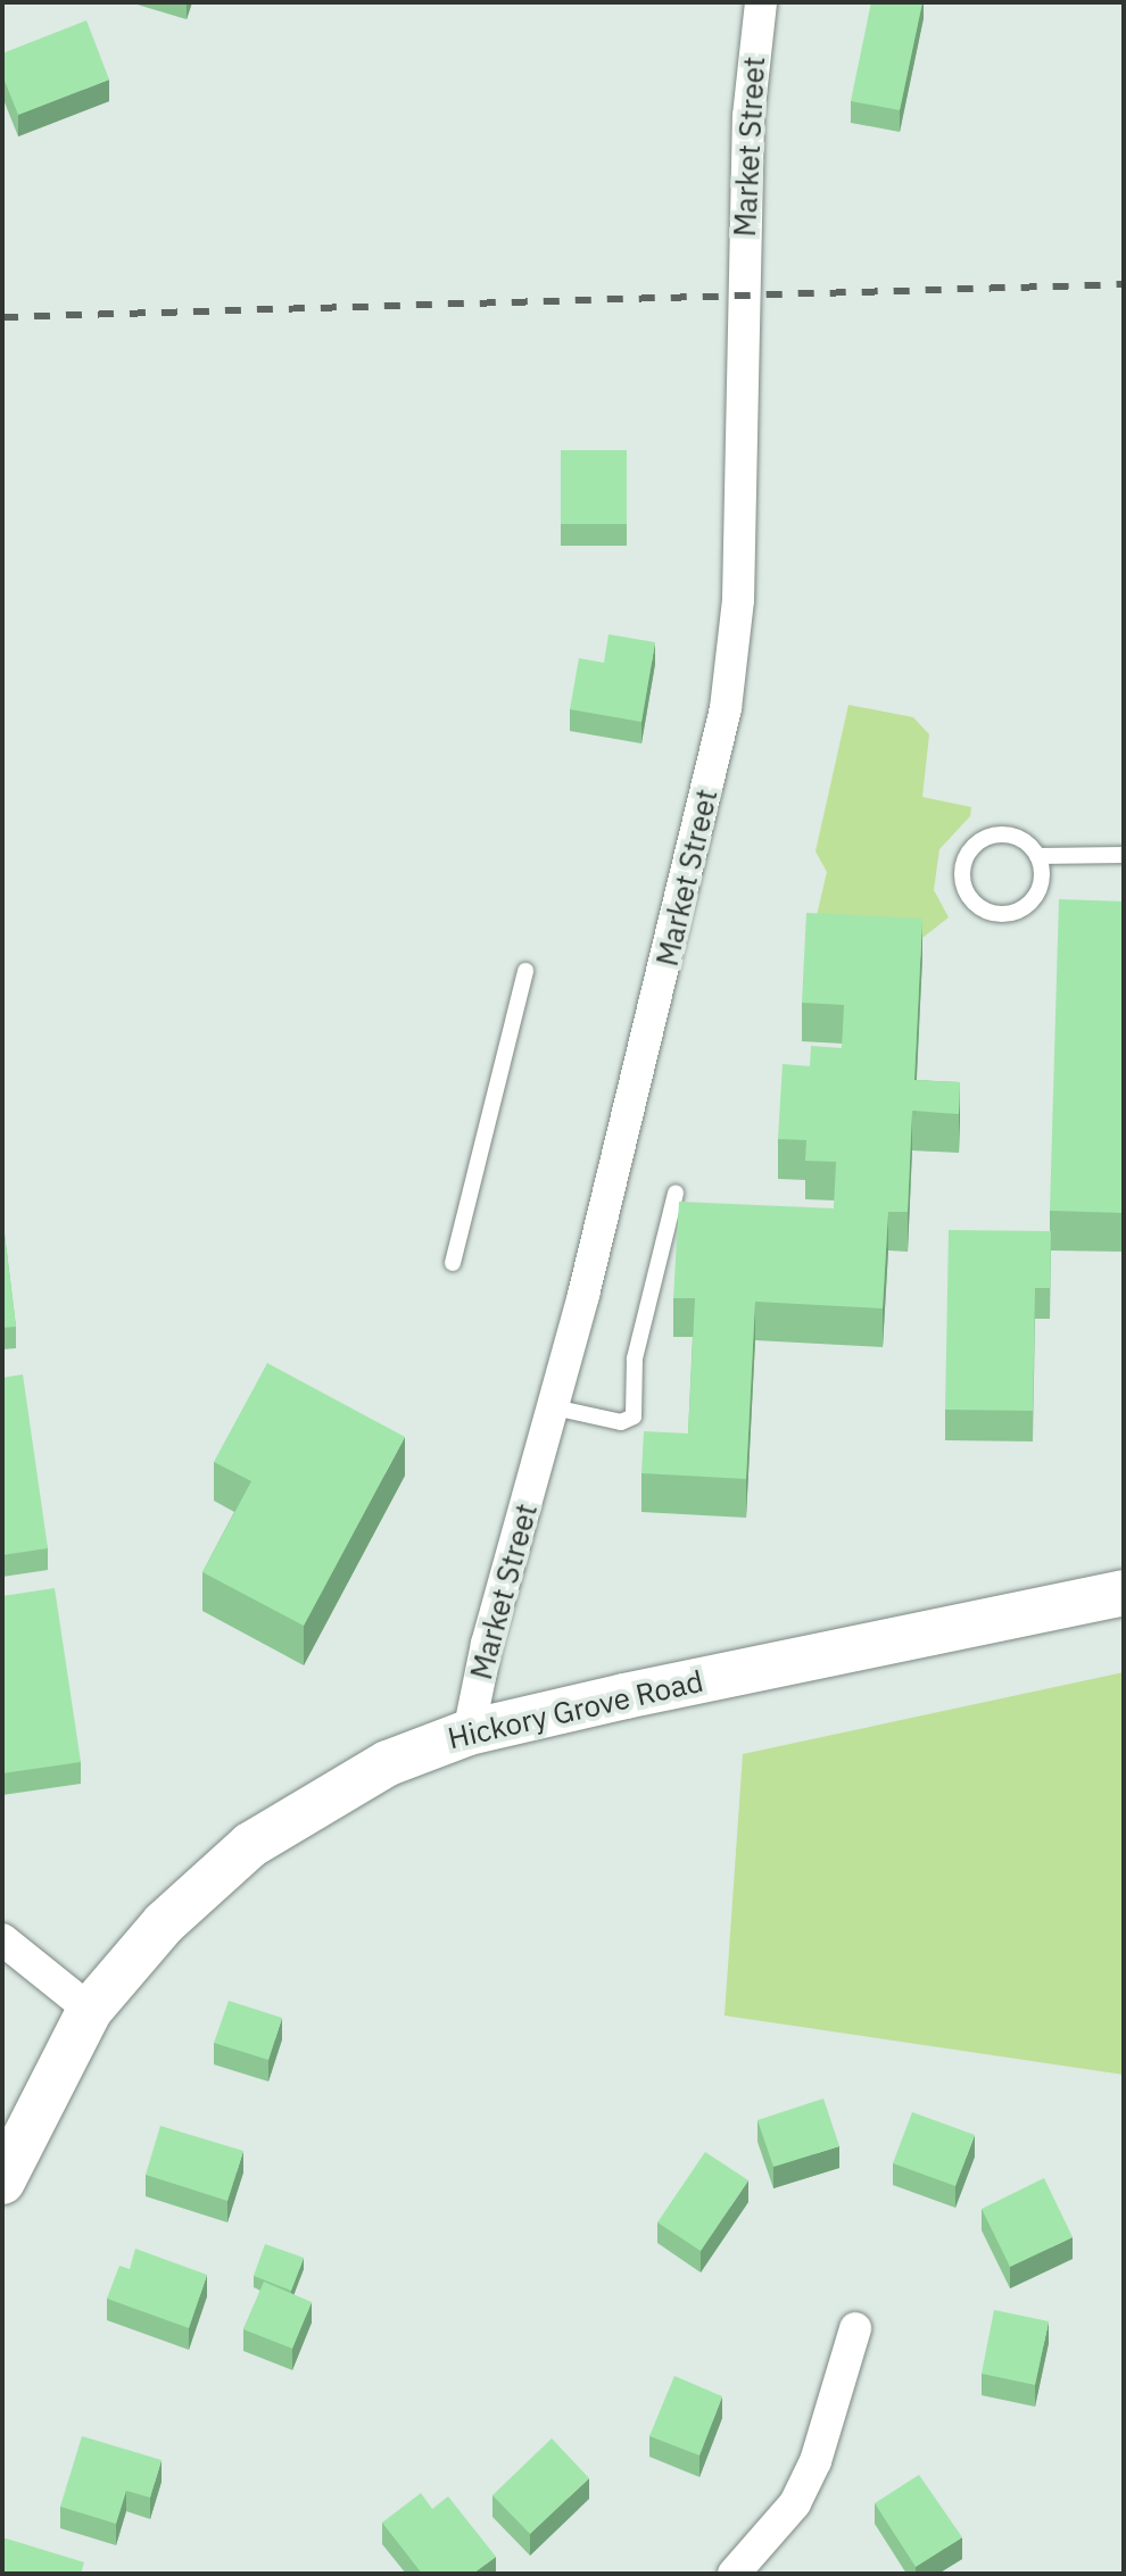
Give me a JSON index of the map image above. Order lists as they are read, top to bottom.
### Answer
{
  "streets": {
    "street": ["Market Street", "Hickory Grove Road"]
  },
  "crossings": [
    ["Market Street", "Hickory Grove Road"]
  ]
}
